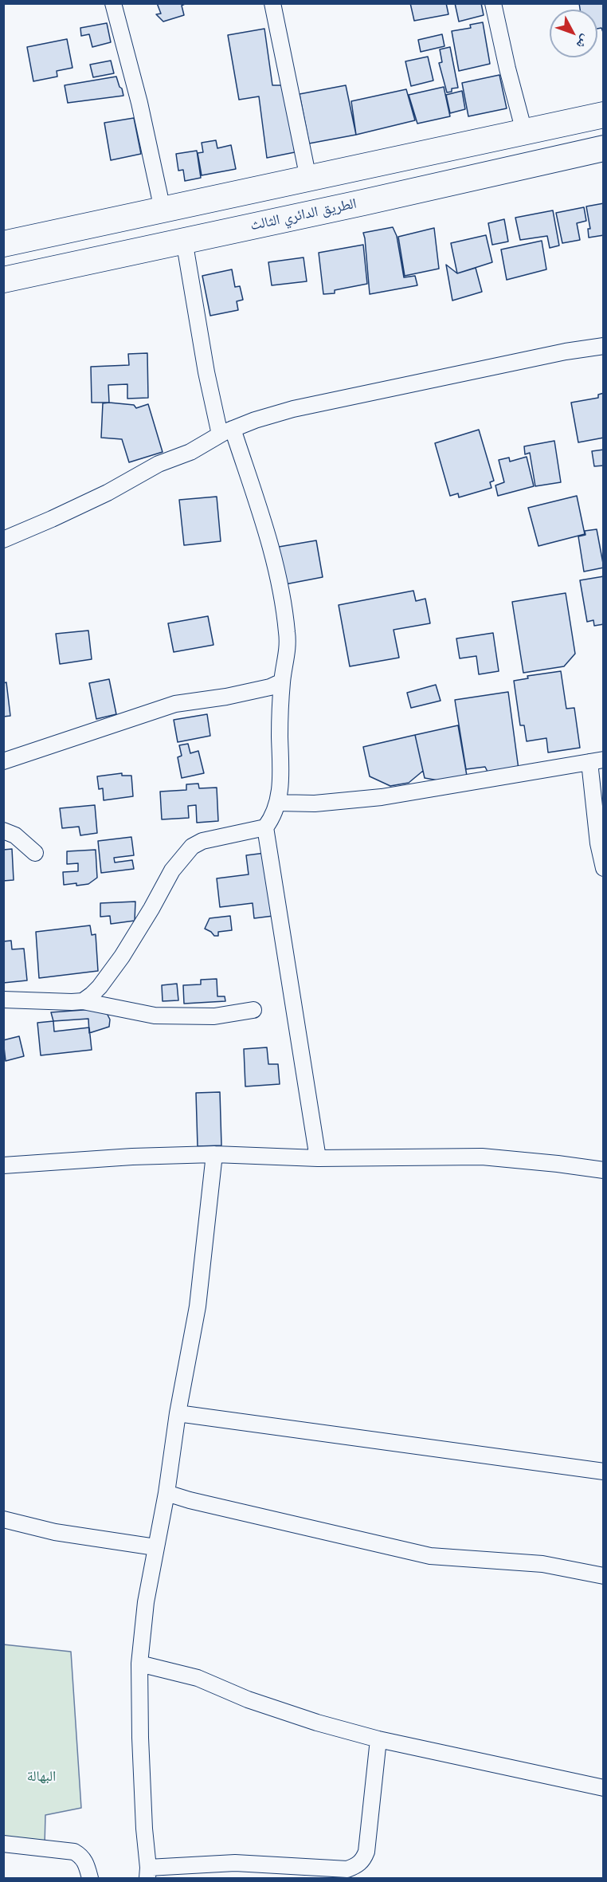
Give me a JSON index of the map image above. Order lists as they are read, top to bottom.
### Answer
{
  "streets": {
    "main road": ["الطريق الدائري الثالث"]
  },
  "parks": ["البهالة"],
  "north": "bottom right"
}
